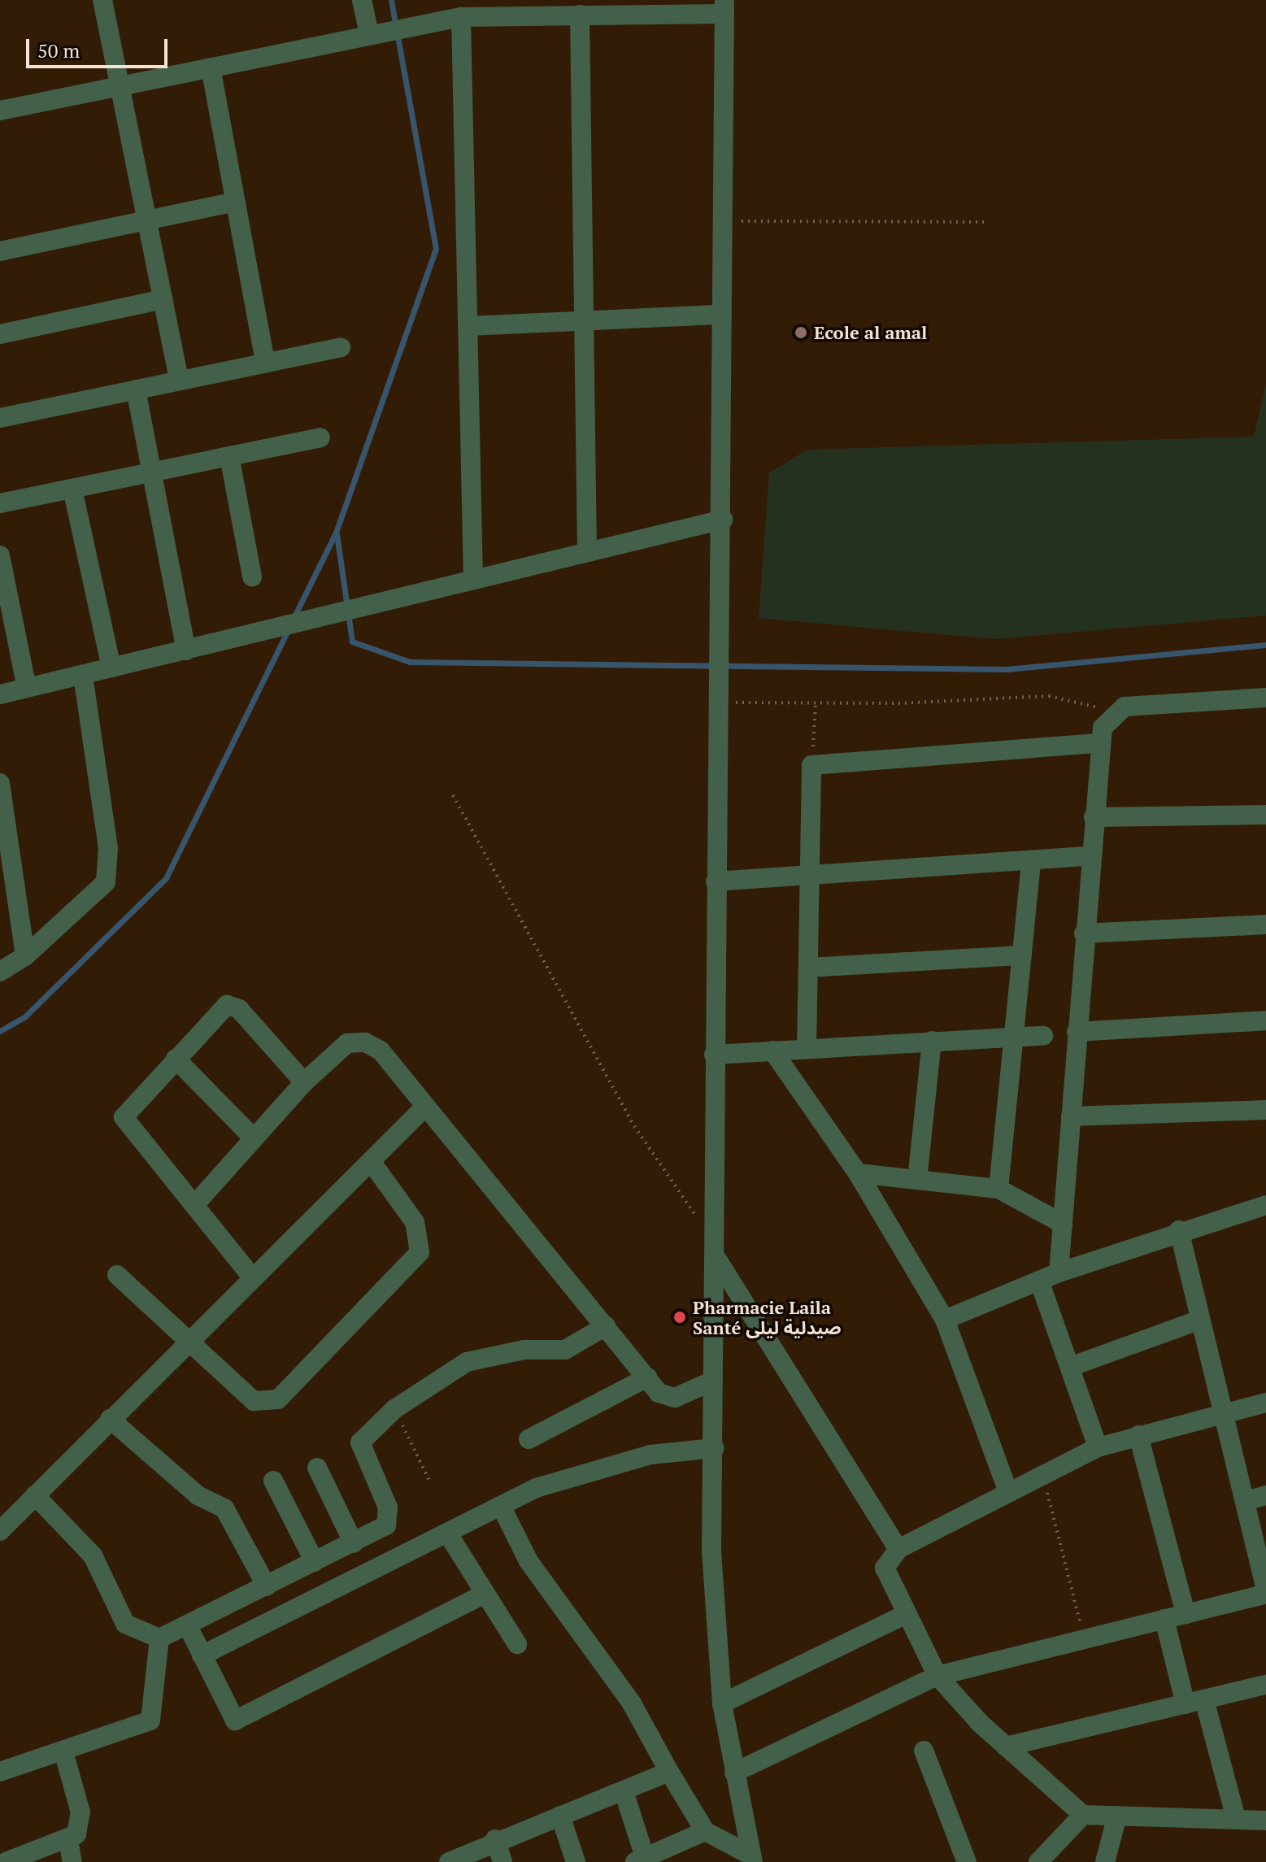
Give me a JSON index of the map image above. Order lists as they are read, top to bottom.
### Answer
{
  "places": ["Ecole al amal", "Pharmacie Laila Santé صيدلية ليلى"],
  "scale_bar": "50 m"
}
